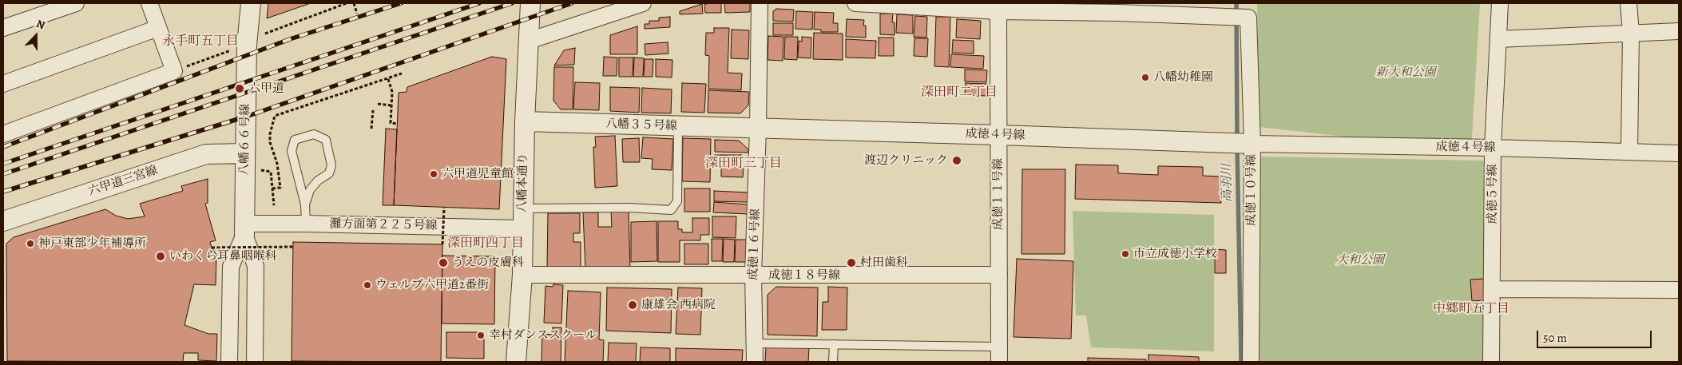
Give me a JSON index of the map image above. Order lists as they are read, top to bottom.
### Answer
{
  "streets": {
    "street": [
      "八幡３５号線",
      "成徳４号線",
      "八幡６６号線",
      "六甲道三宮線",
      "八幡本通り",
      "成徳１０号線",
      "成徳１１号線",
      "成徳５号線",
      "灘方面第２２５号線",
      "成徳１６号線",
      "成徳１８号線"
    ]
  },
  "crossings": [
    ["八幡３５号線", "成徳４号線"],
    ["八幡３５号線", "八幡本通り"],
    ["八幡３５号線", "成徳１６号線"],
    ["成徳４号線", "成徳１０号線"],
    ["成徳４号線", "成徳１１号線"],
    ["成徳４号線", "成徳５号線"],
    ["成徳４号線", "成徳１６号線"],
    ["八幡６６号線", "六甲道三宮線"],
    ["八幡６６号線", "灘方面第２２５号線"],
    ["八幡本通り", "灘方面第２２５号線"],
    ["八幡本通り", "成徳１８号線"],
    ["成徳１１号線", "成徳１８号線"],
    ["成徳１６号線", "成徳１８号線"]
  ],
  "districts": [
    "永手町五丁目",
    "深田町二丁目",
    "深田町三丁目",
    "深田町四丁目",
    "中郷町五丁目"
  ],
  "water": ["高羽川"],
  "parks": ["新大和公園", "大和公園"],
  "places": [
    "八幡幼稚園",
    "六甲道",
    "渡辺クリニック",
    "六甲道児童館",
    "神戸東部少年補導所",
    "市立成徳小学校",
    "いわくら耳鼻咽喉科",
    "うえの皮膚科",
    "村田歯科",
    "ウェルブ六甲道2番街",
    "康雄会 西病院",
    "幸村ダンススクール"
  ],
  "scale_bar": "50 m",
  "north": "top"
}
